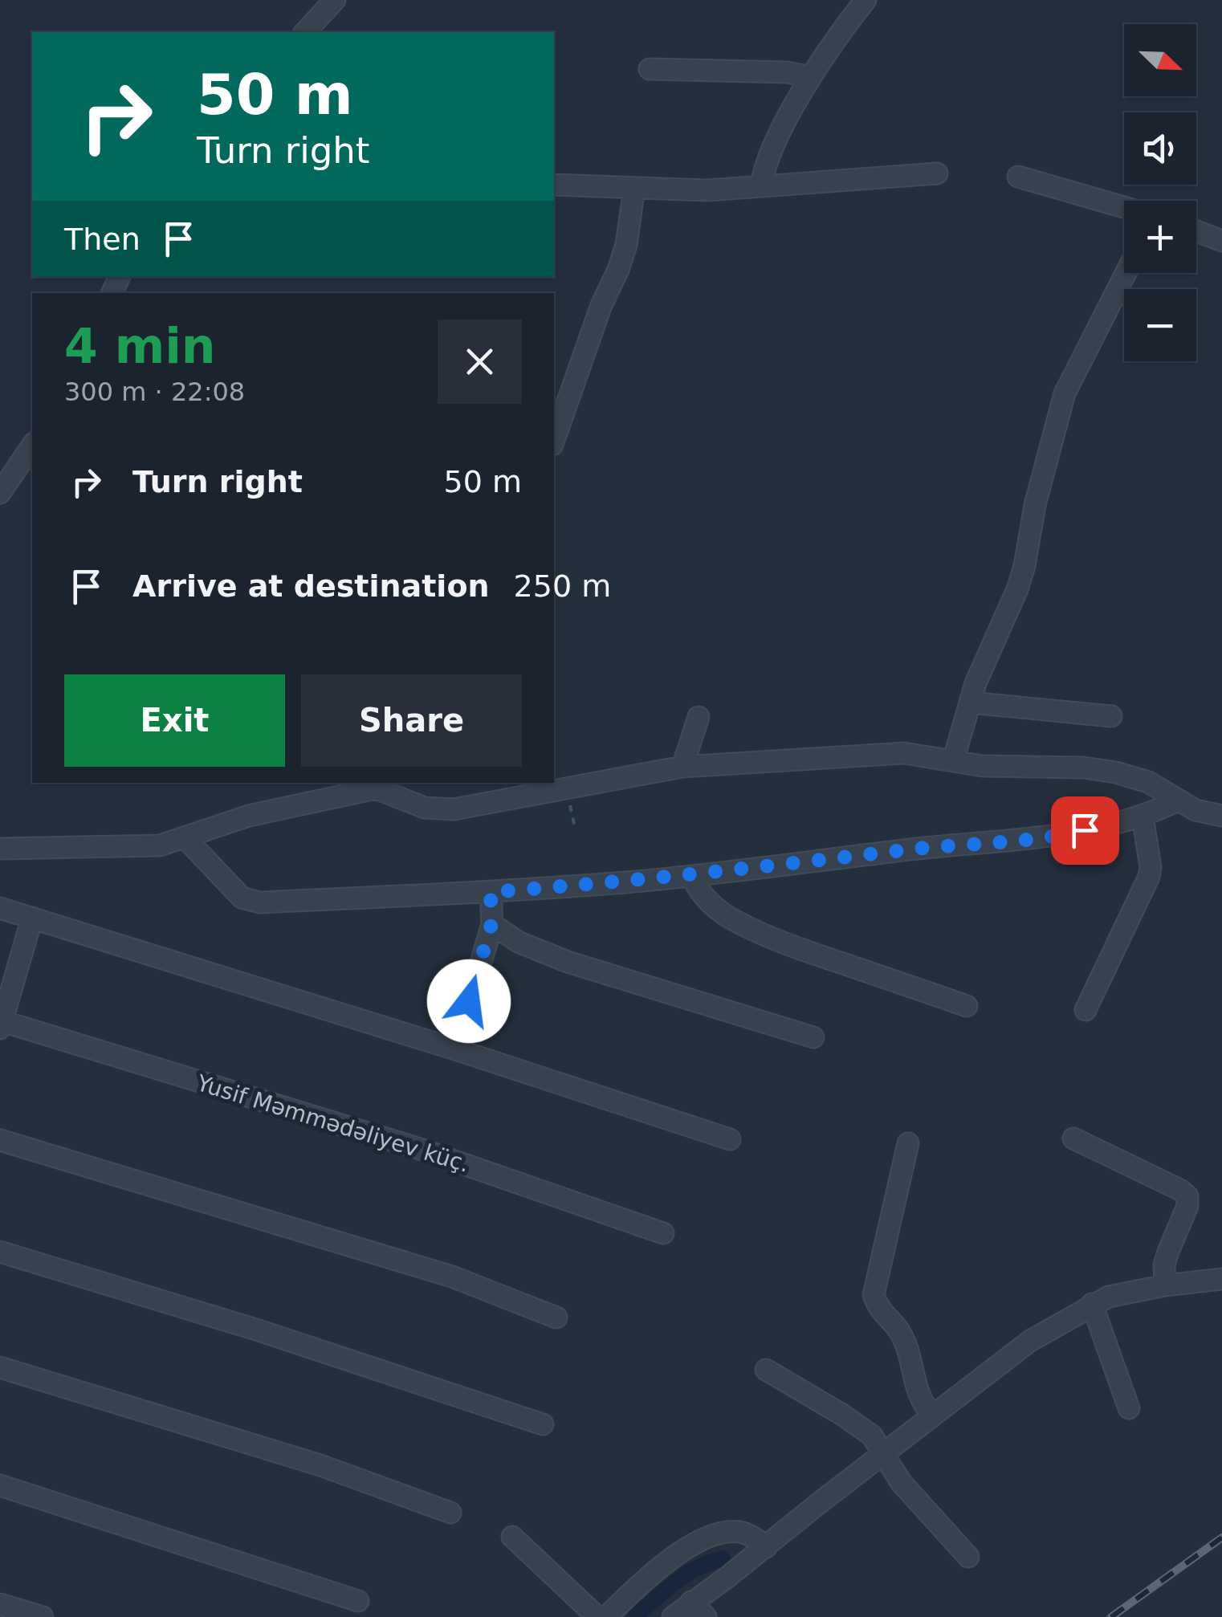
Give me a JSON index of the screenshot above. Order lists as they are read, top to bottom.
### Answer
{
  "streets": {
    "street": ["Yusif Məmmədəliyev küç."]
  },
  "north": "bottom right",
  "page": {
    "map_buttons": ["+", "−"],
    "turn": ["50 m", "Turn right"],
    "then": "Then",
    "heading": ["4 min", "300 m · 22:08"],
    "list": [
      {
        "name": "Turn right",
        "value": "50 m"
      },
      {
        "name": "Arrive at destination",
        "value": "250 m"
      }
    ],
    "buttons": ["Exit", "Share"]
  }
}
